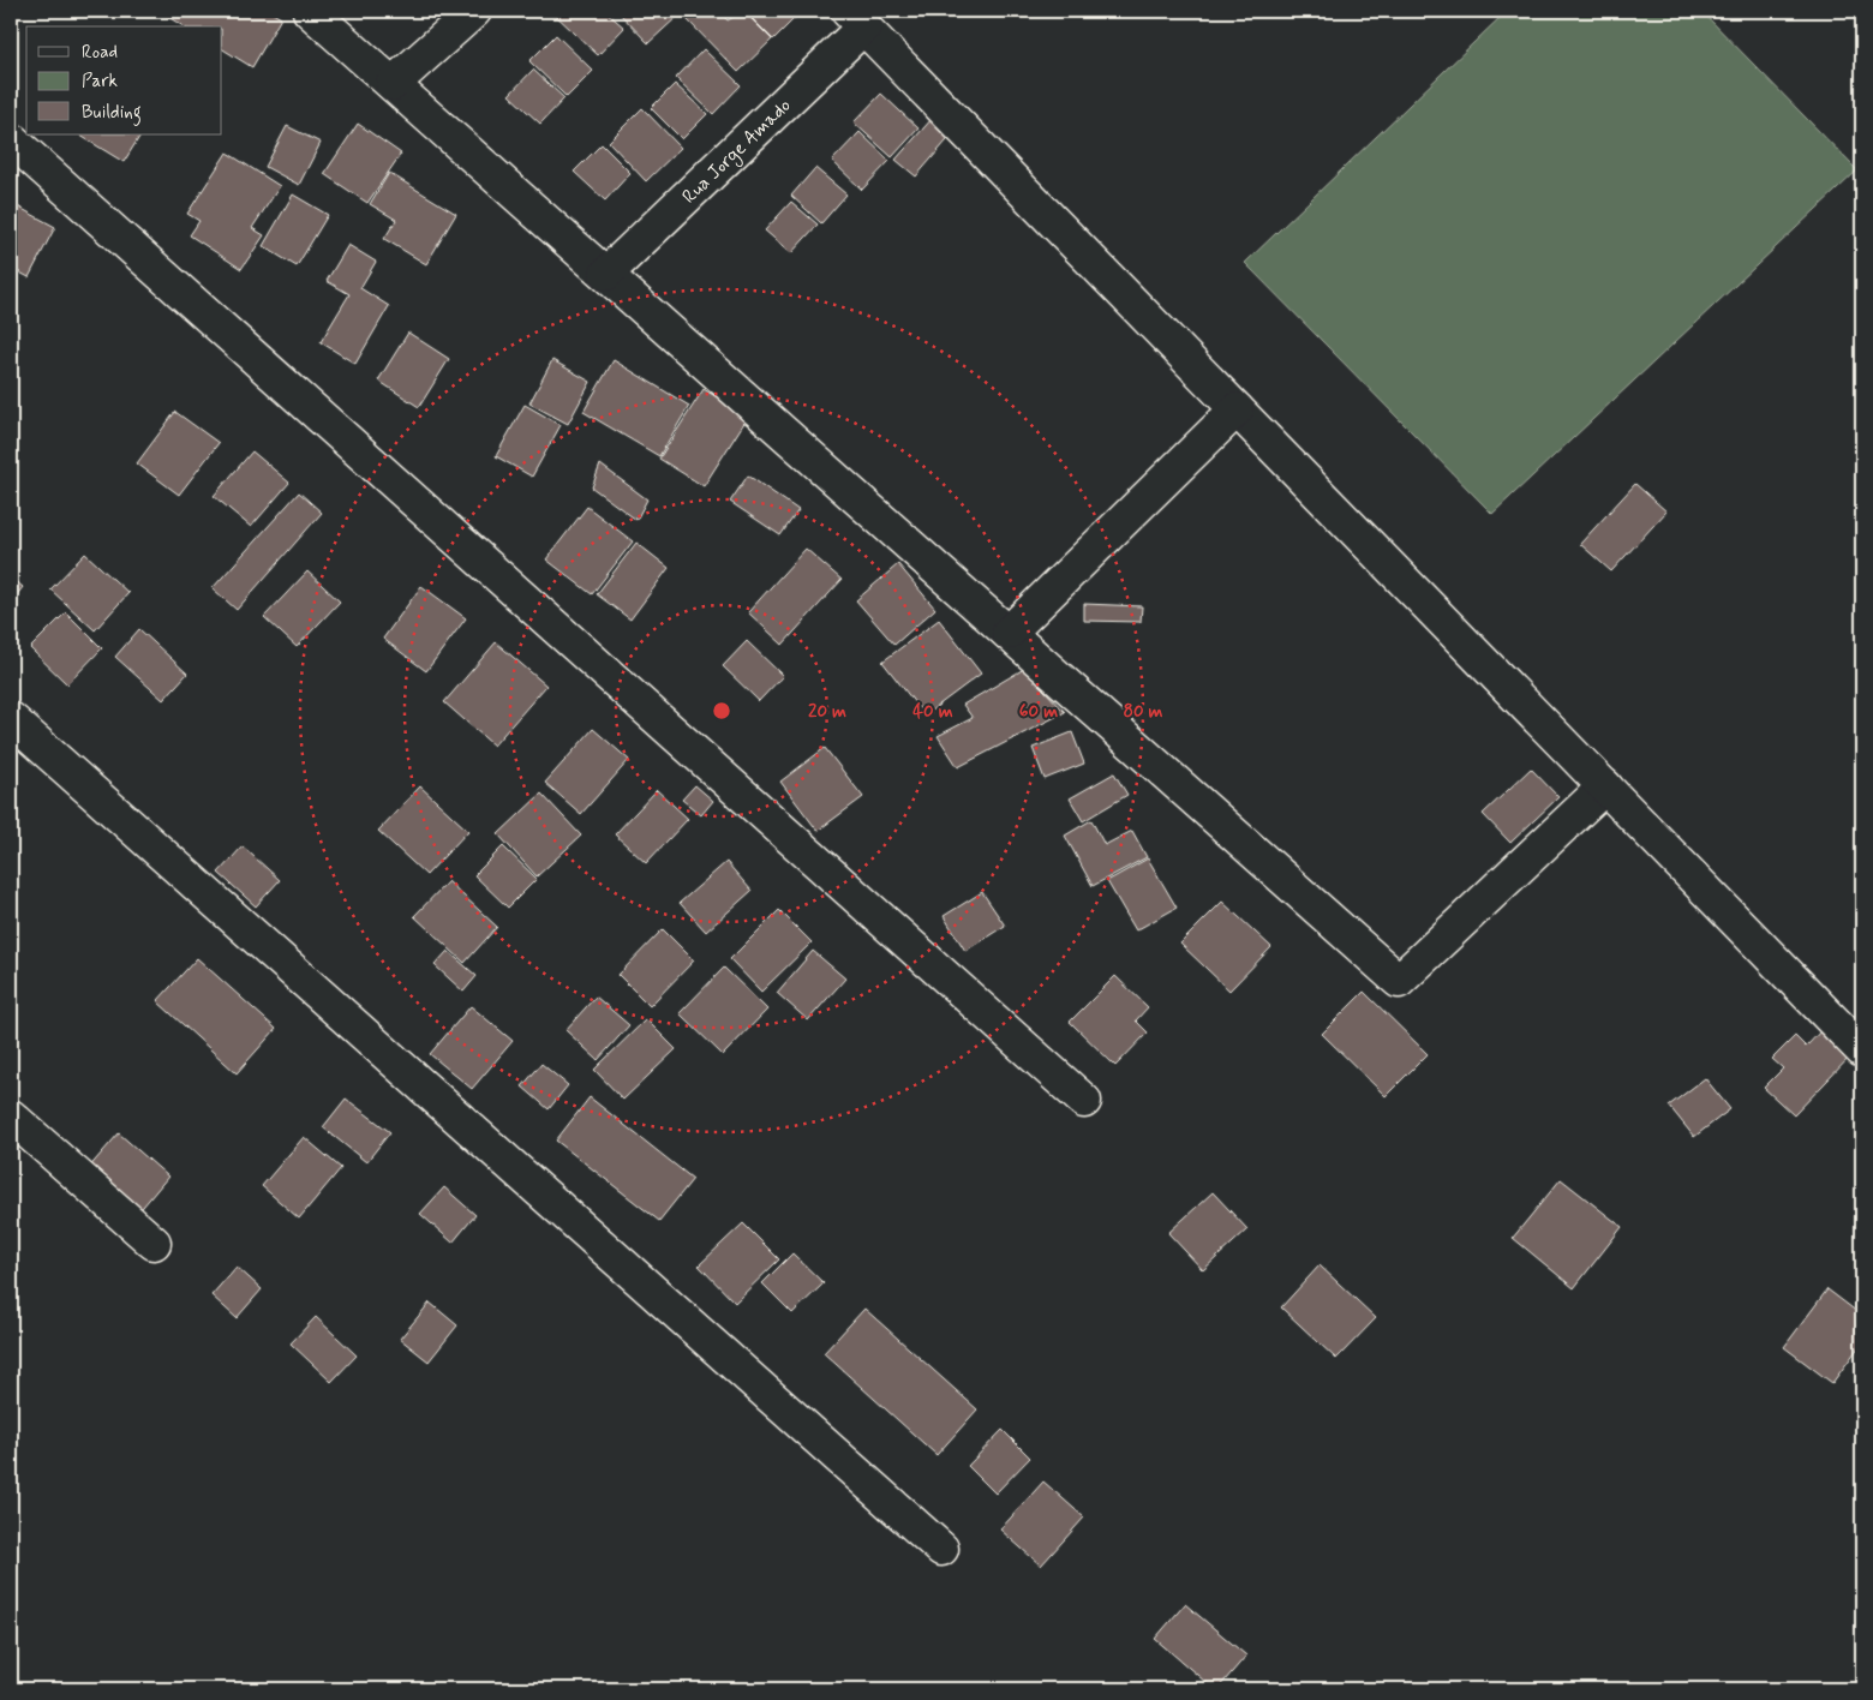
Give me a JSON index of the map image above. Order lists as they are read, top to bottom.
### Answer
{
  "streets": {
    "street": ["Rua Jorge Amado"]
  },
  "legend": ["Road", "Park", "Building"],
  "rings": [
    "20 m",
    "40 m",
    "60 m",
    "80 m"
  ]
}
